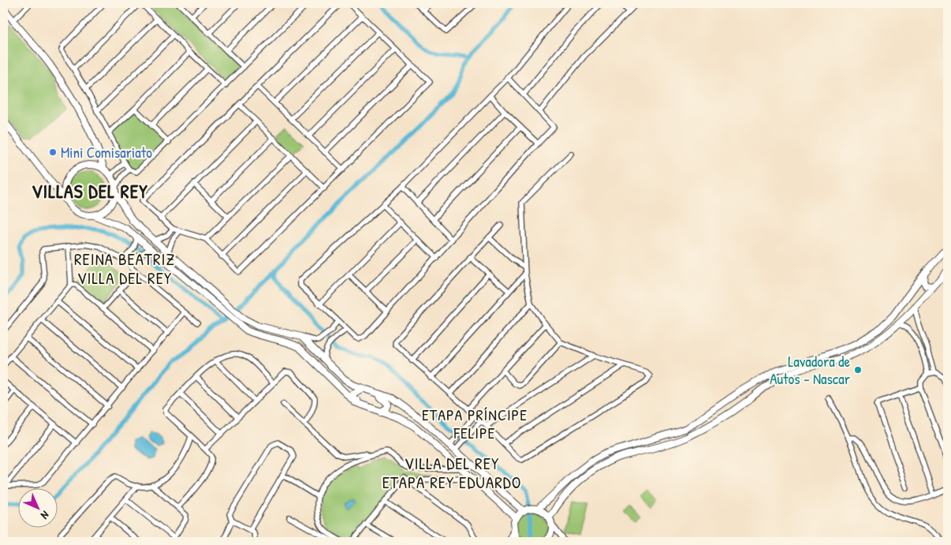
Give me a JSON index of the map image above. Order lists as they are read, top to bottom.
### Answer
{
  "districts": [
    "VILLAS DEL REY",
    "REINA BEATRIZ VILLA DEL REY",
    "ETAPA PRÍNCIPE FELIPE",
    "VILLA DEL REY ETAPA REY EDUARDO"
  ],
  "places": ["Mini Comisariato", "Lavadora de Autos - Nascar"],
  "north": "bottom right"
}
